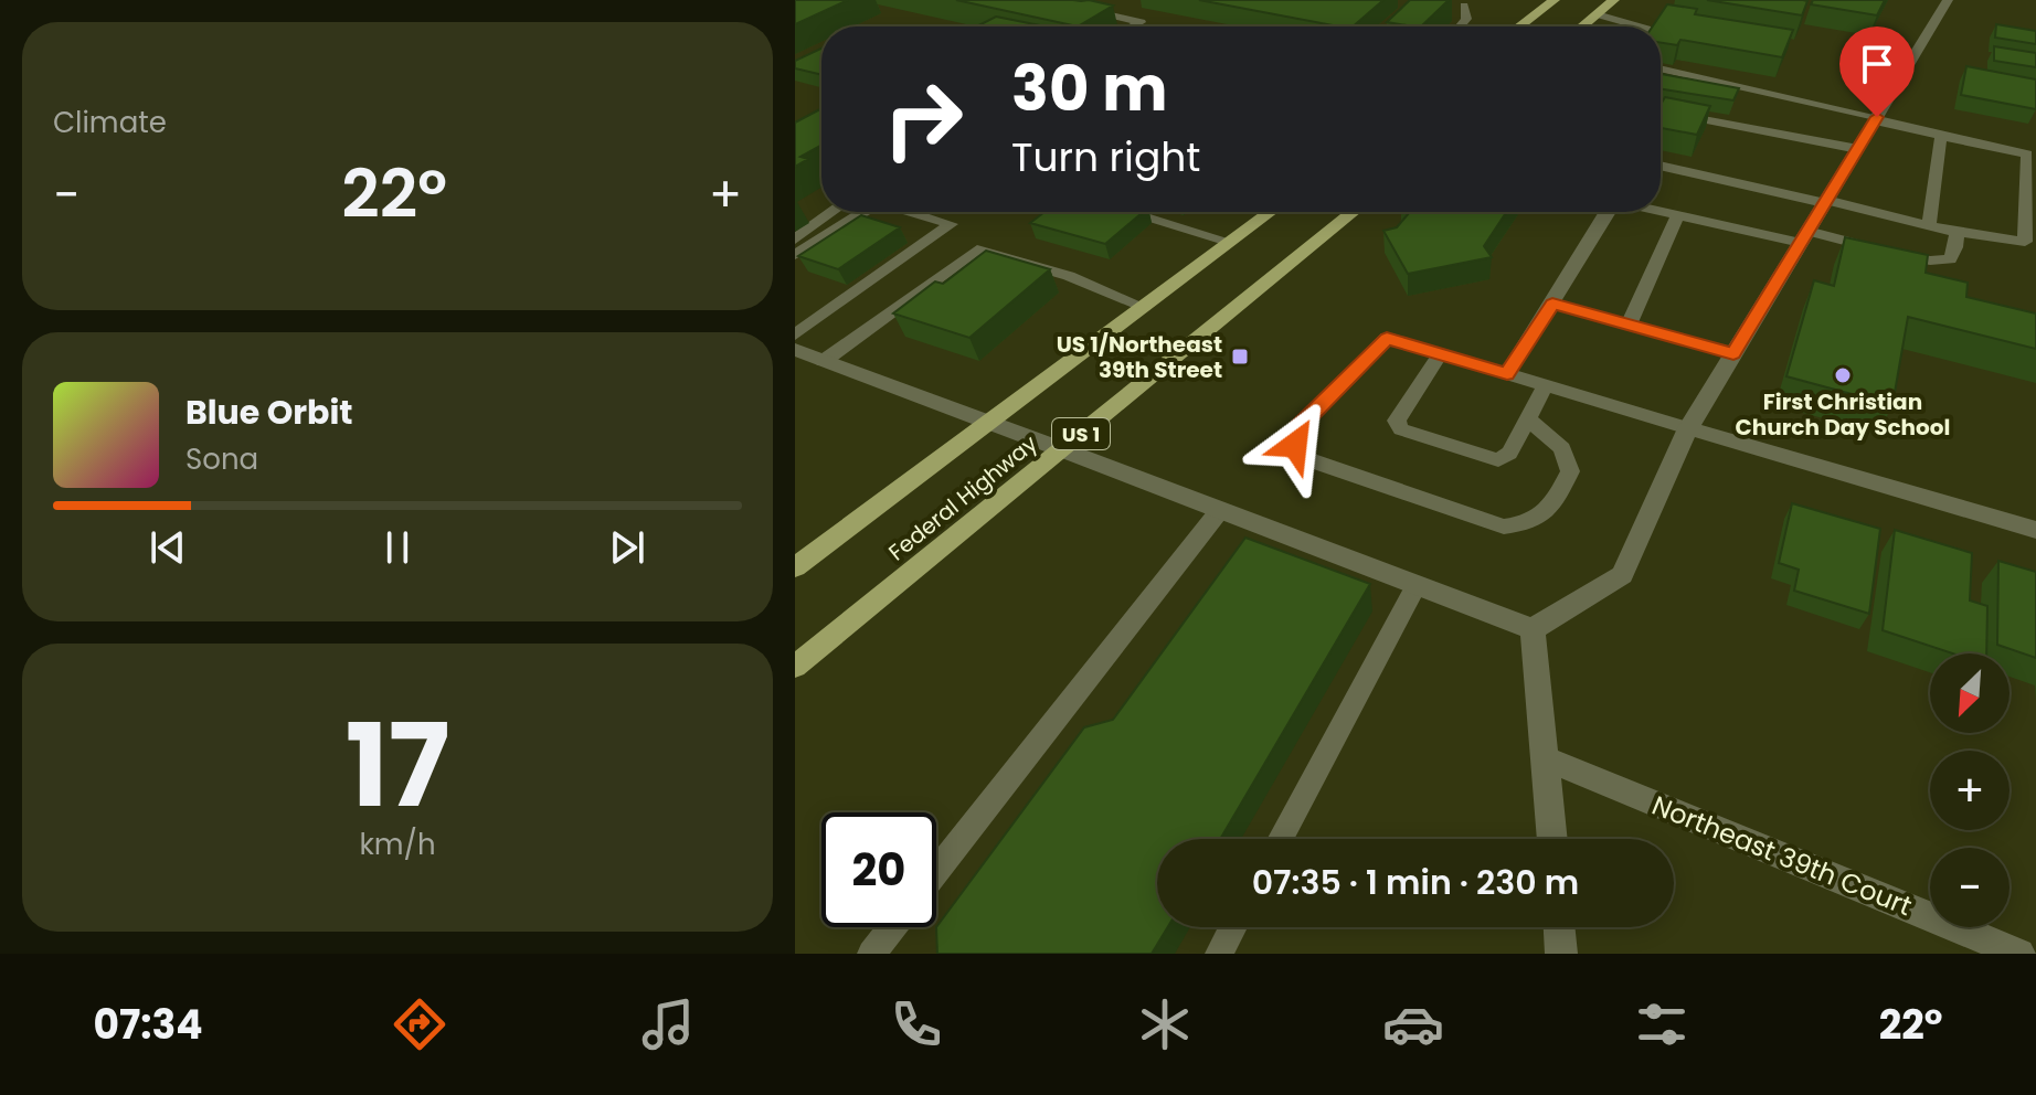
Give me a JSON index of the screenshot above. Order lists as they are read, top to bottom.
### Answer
{
  "streets": {
    "main road": ["US 1", "Federal Highway"],
    "street": ["Northeast 39th Court"]
  },
  "places": {
    "transit": ["US 1/Northeast 39th Street"],
    "other": ["First Christian Church Day School"]
  },
  "north": "bottom left",
  "page": {
    "tile": [
      "Climate",
      ["17", "km/h"]
    ],
    "turn": ["30 m", "Turn right"],
    "heat": ["−", "22°", "+"],
    "song": ["Blue Orbit", "Sona"],
    "map_buttons": ["+", "−"],
    "limit": "20",
    "trip": "07:35 · 1 min · 230 m",
    "tabs": ["07:34", "22°"]
  }
}
